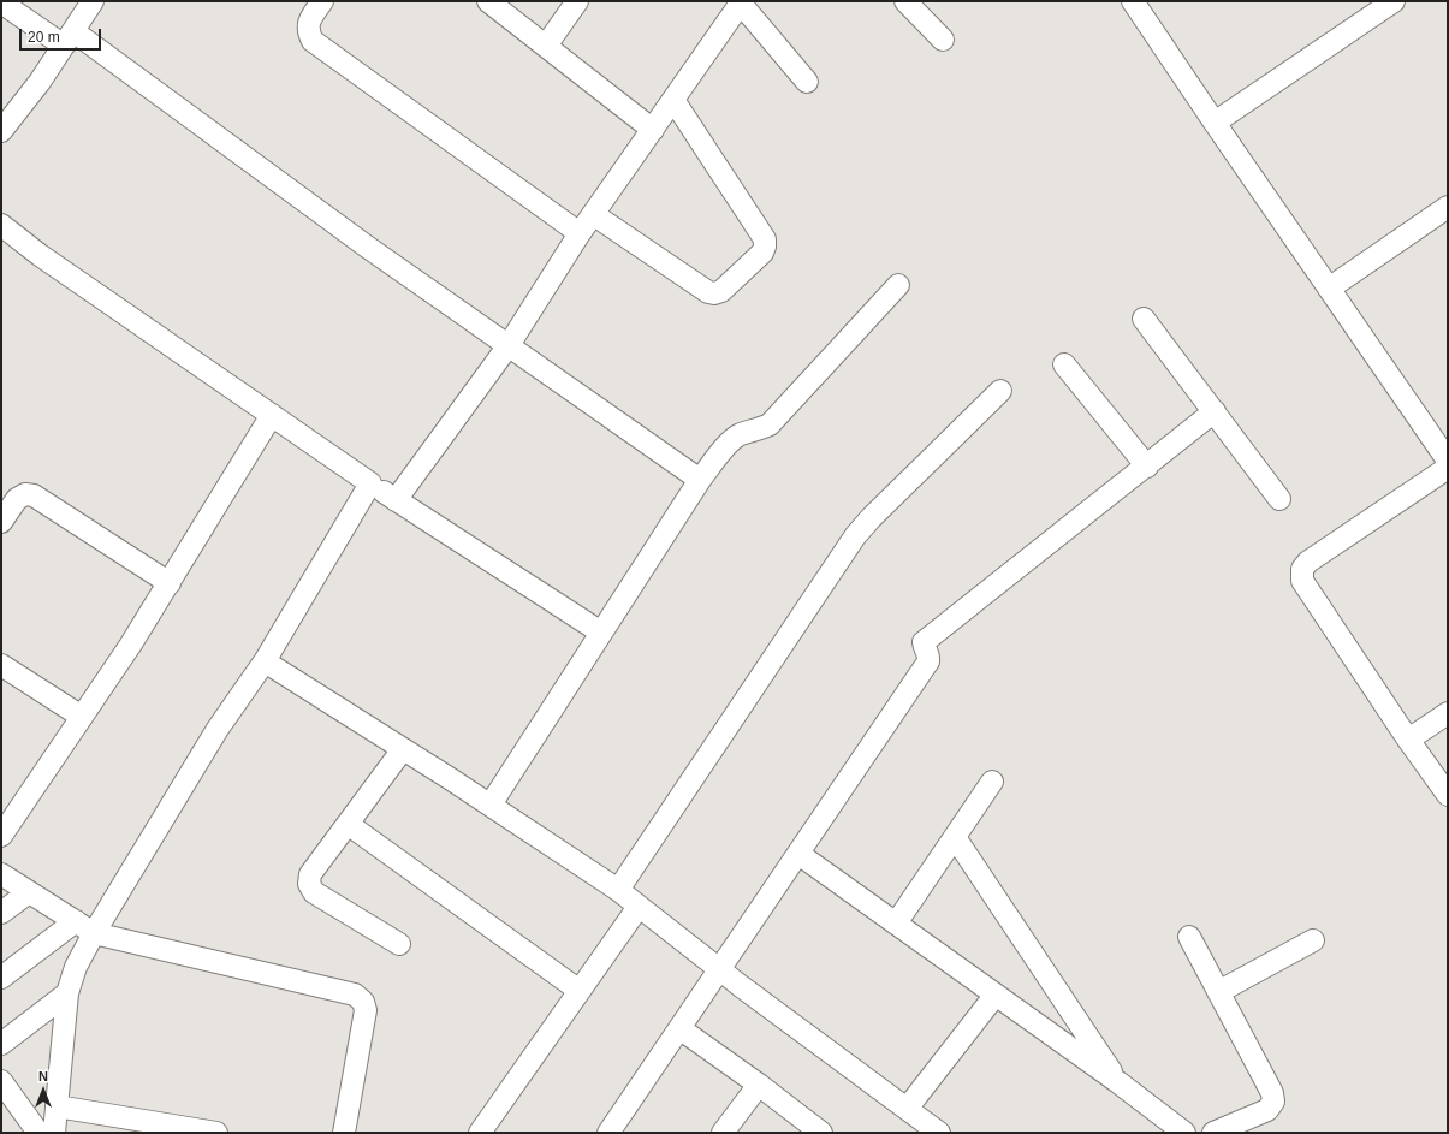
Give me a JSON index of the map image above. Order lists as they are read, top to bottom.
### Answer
{
  "scale_bar": "20 m",
  "north": "top"
}
